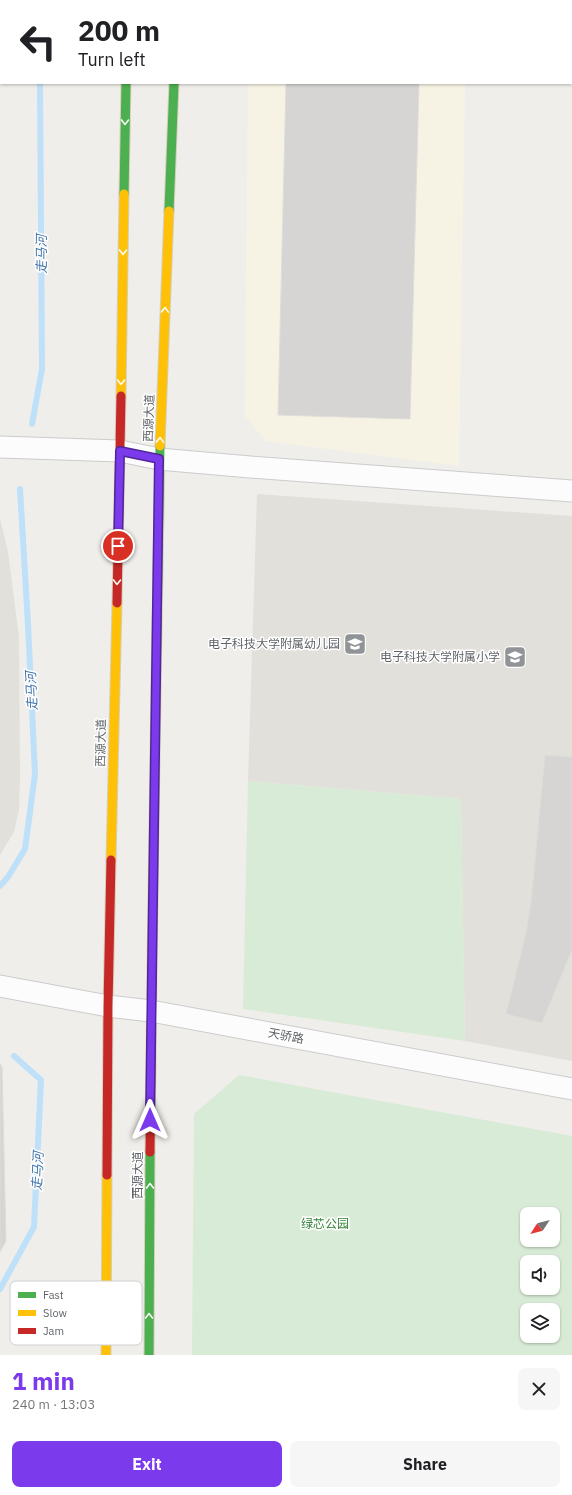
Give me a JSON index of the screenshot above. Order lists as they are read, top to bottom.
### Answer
{
  "streets": {
    "main road": ["西源大道"],
    "street": ["天骄路"]
  },
  "crossings": [
    ["西源大道", "天骄路"]
  ],
  "water": ["走马河"],
  "parks": ["绿芯公园"],
  "places": {
    "school or university": ["电子科技大学附属幼儿园", "电子科技大学附属小学"]
  },
  "legend": ["Fast", "Slow", "Jam"],
  "north": "bottom left",
  "page": {
    "turn": ["200 m", "Turn left"],
    "heading": ["1 min", "240 m · 13:03"],
    "buttons": ["Exit", "Share"]
  }
}
